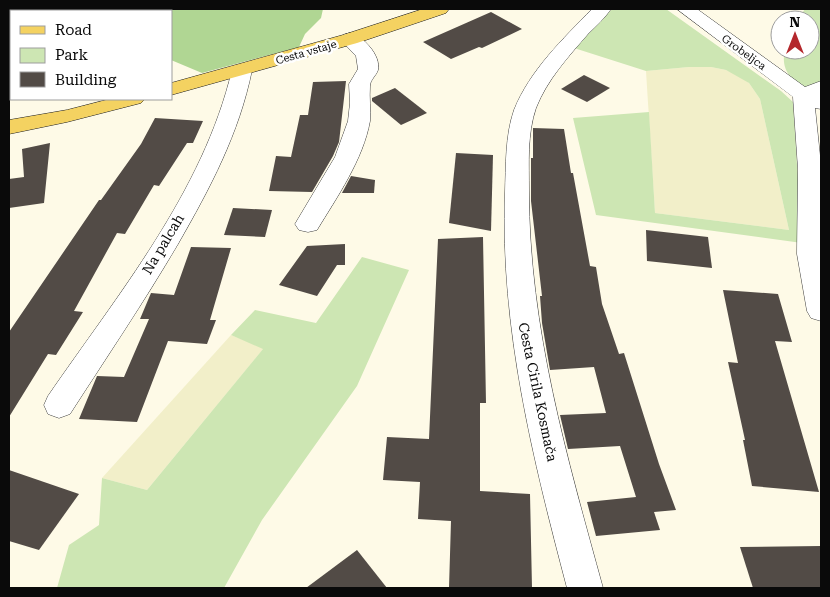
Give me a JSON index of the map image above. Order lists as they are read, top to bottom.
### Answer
{
  "streets": {
    "main road": ["Cesta vstaje"],
    "street": ["Grobeljca", "Na palcah", "Cesta Cirila Kosmača"]
  },
  "crossings": [
    ["Cesta vstaje", "Na palcah"]
  ],
  "legend": ["Road", "Park", "Building"],
  "north": "top"
}
